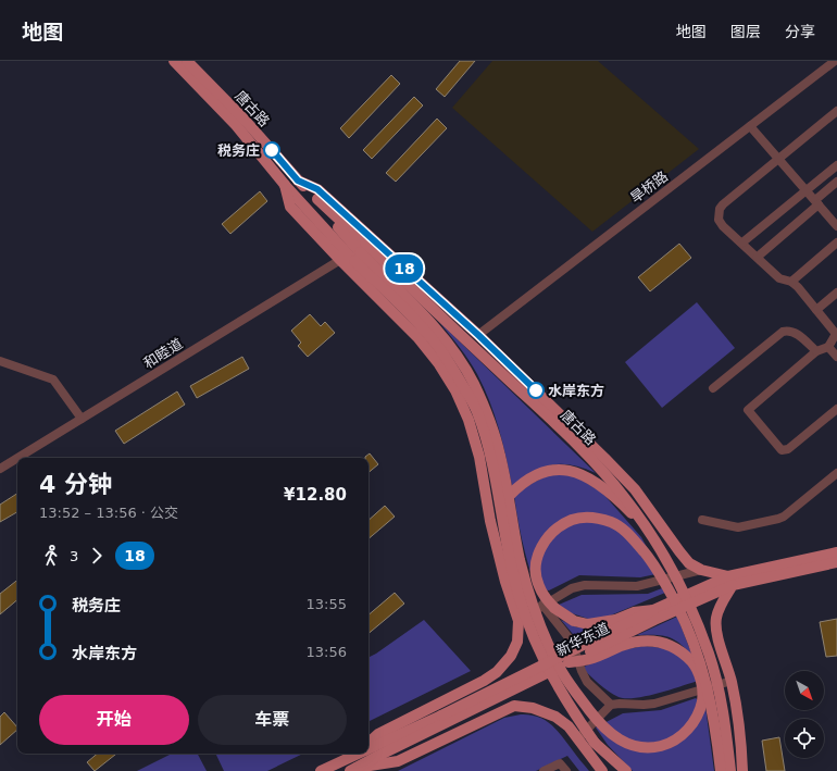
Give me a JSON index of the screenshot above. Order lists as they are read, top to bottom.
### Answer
{
  "streets": {
    "main road": ["唐古路", "新华东道"],
    "street": ["旱桥路", "和睦道"]
  },
  "places": ["税务庄", "水岸东方"],
  "lines": ["bus line 18"],
  "north": "bottom right",
  "page": {
    "header": "地图",
    "nav": ["地图", "图层", "分享"],
    "on_map": "18",
    "heading": ["4 分钟", "13:52 – 13:56 · 公交", "¥12.80"],
    "legs": ["3", "18"],
    "list": [
      {
        "name": "税务庄",
        "value": "13:55"
      },
      {
        "name": "水岸东方",
        "value": "13:56"
      }
    ],
    "buttons": ["开始", "车票"]
  }
}
